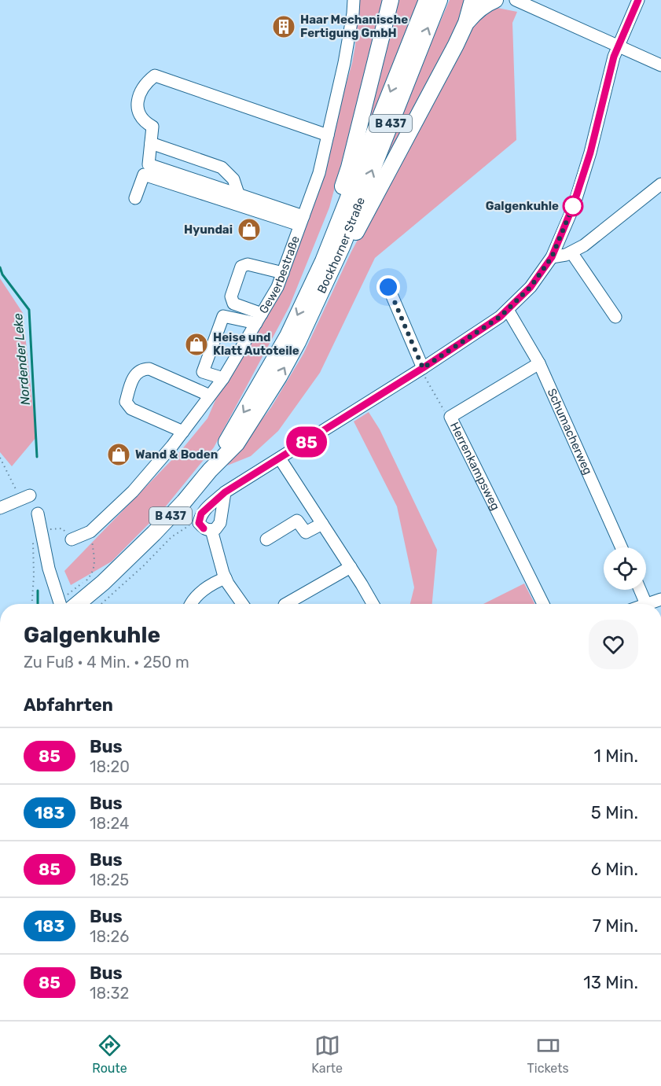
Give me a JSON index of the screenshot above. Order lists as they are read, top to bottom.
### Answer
{
  "streets": {
    "main road": ["B 437", "Bockhorner Straße"],
    "street": ["Gewerbestraße", "Schumacherweg", "Herrenkampsweg"]
  },
  "crossings": [
    ["Schumacherweg", "Herrenkampsweg"]
  ],
  "water": ["Nordender Leke"],
  "places": {
    "building": ["Haar Mechanische Fertigung GmbH"],
    "other": ["Galgenkuhle"],
    "shop": ["Hyundai", "Heise und Klatt Autoteile", "Wand & Boden"]
  },
  "lines": ["bus line 85"],
  "page": {
    "on_map": "85",
    "heading": [
      ["Galgenkuhle", "Zu Fuß · 4 Min. · 250 m"],
      "Abfahrten"
    ],
    "list": [
      {
        "mark": "85",
        "name": "Bus",
        "note": "18:20",
        "value": "1 Min."
      },
      {
        "mark": "183",
        "name": "Bus",
        "note": "18:24",
        "value": "5 Min."
      },
      {
        "mark": "85",
        "name": "Bus",
        "note": "18:25",
        "value": "6 Min."
      },
      {
        "mark": "183",
        "name": "Bus",
        "note": "18:26",
        "value": "7 Min."
      },
      {
        "mark": "85",
        "name": "Bus",
        "note": "18:32",
        "value": "13 Min."
      }
    ],
    "tabs": ["Route", "Karte", "Tickets"]
  }
}
